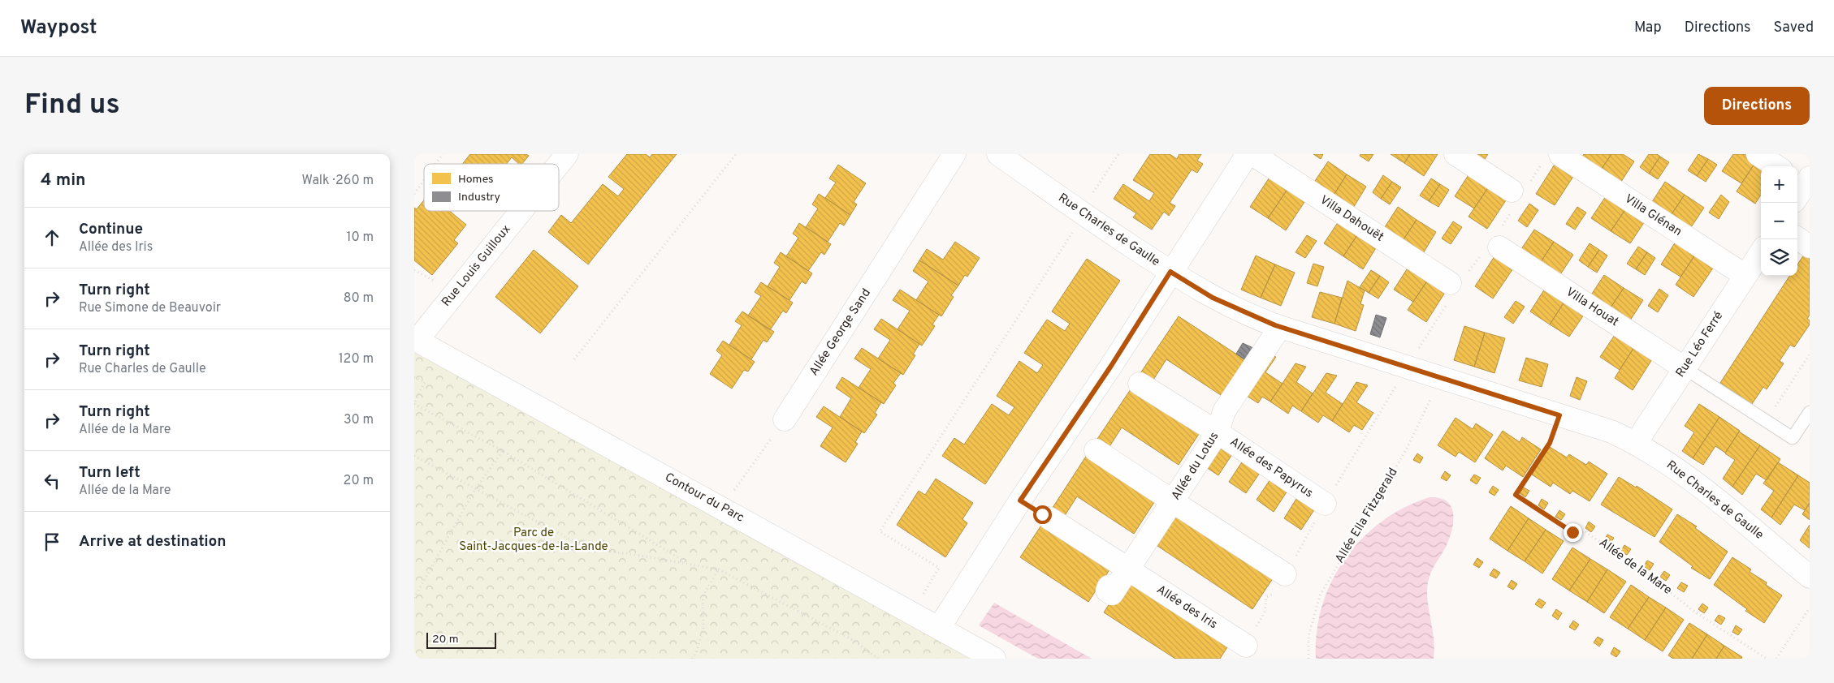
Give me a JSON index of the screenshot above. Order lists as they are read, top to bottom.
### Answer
{
  "streets": {
    "street": [
      "Villa Glénan",
      "Villa Dahouët",
      "Rue Charles de Gaulle",
      "Rue Louis Guilloux",
      "Villa Houat",
      "Allée George Sand",
      "Rue Léo Ferré",
      "Allée du Lotus",
      "Allée des Papyrus",
      "Contour du Parc",
      "Allée des Iris"
    ],
    "path": ["Allée Ella Fitzgerald", "Allée de la Mare"]
  },
  "crossings": [
    ["Villa Glénan", "Rue Léo Ferré"],
    ["Rue Charles de Gaulle", "Rue Léo Ferré"],
    ["Rue Charles de Gaulle", "Allée du Lotus"],
    ["Rue Charles de Gaulle", "Allée Ella Fitzgerald"],
    ["Rue Charles de Gaulle", "Allée de la Mare"],
    ["Rue Louis Guilloux", "Contour du Parc"],
    ["Villa Houat", "Rue Léo Ferré"],
    ["Allée du Lotus", "Allée des Papyrus"],
    ["Allée du Lotus", "Allée des Iris"]
  ],
  "parks": ["Parc de Saint-Jacques-de-la-Lande"],
  "legend": ["Homes", "Industry"],
  "scale_bar": "20 m",
  "page": {
    "header": "Waypost",
    "nav": ["Map", "Directions", "Saved"],
    "buttons": "Directions",
    "title": "Find us",
    "heading": ["4 min", "Walk · 260 m"],
    "map_buttons": ["+", "−"],
    "list": [
      ["Continue", "Allée des Iris", "10 m"],
      ["Turn right", "Rue Simone de Beauvoir", "80 m"],
      ["Turn right", "Rue Charles de Gaulle", "120 m"],
      ["Turn right", "Allée de la Mare", "30 m"],
      ["Turn left", "Allée de la Mare", "20 m"],
      "Arrive at destination"
    ],
    "scale": "20 m"
  }
}
